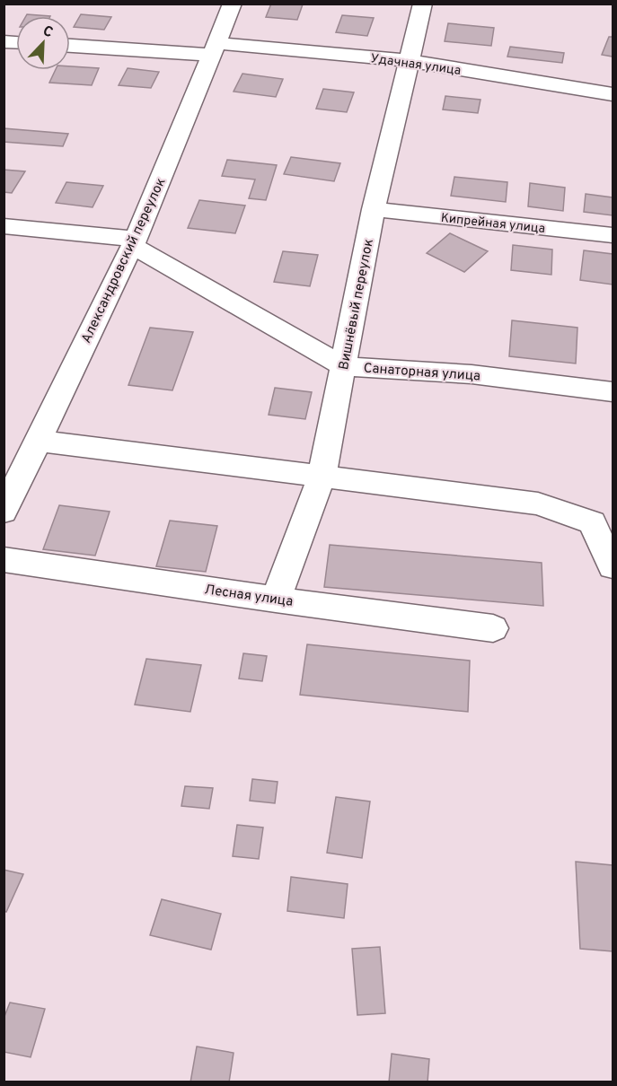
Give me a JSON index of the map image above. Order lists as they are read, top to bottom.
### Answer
{
  "streets": {
    "street": [
      "Удачная улица",
      "Кипрейная улица",
      "Александровский переулок",
      "Вишнёвый переулок",
      "Санаторная улица",
      "Лесная улица"
    ]
  },
  "crossings": [
    ["Удачная улица", "Александровский переулок"],
    ["Удачная улица", "Вишнёвый переулок"],
    ["Кипрейная улица", "Вишнёвый переулок"],
    ["Александровский переулок", "Санаторная улица"],
    ["Вишнёвый переулок", "Санаторная улица"],
    ["Вишнёвый переулок", "Лесная улица"]
  ],
  "north": "top right"
}
